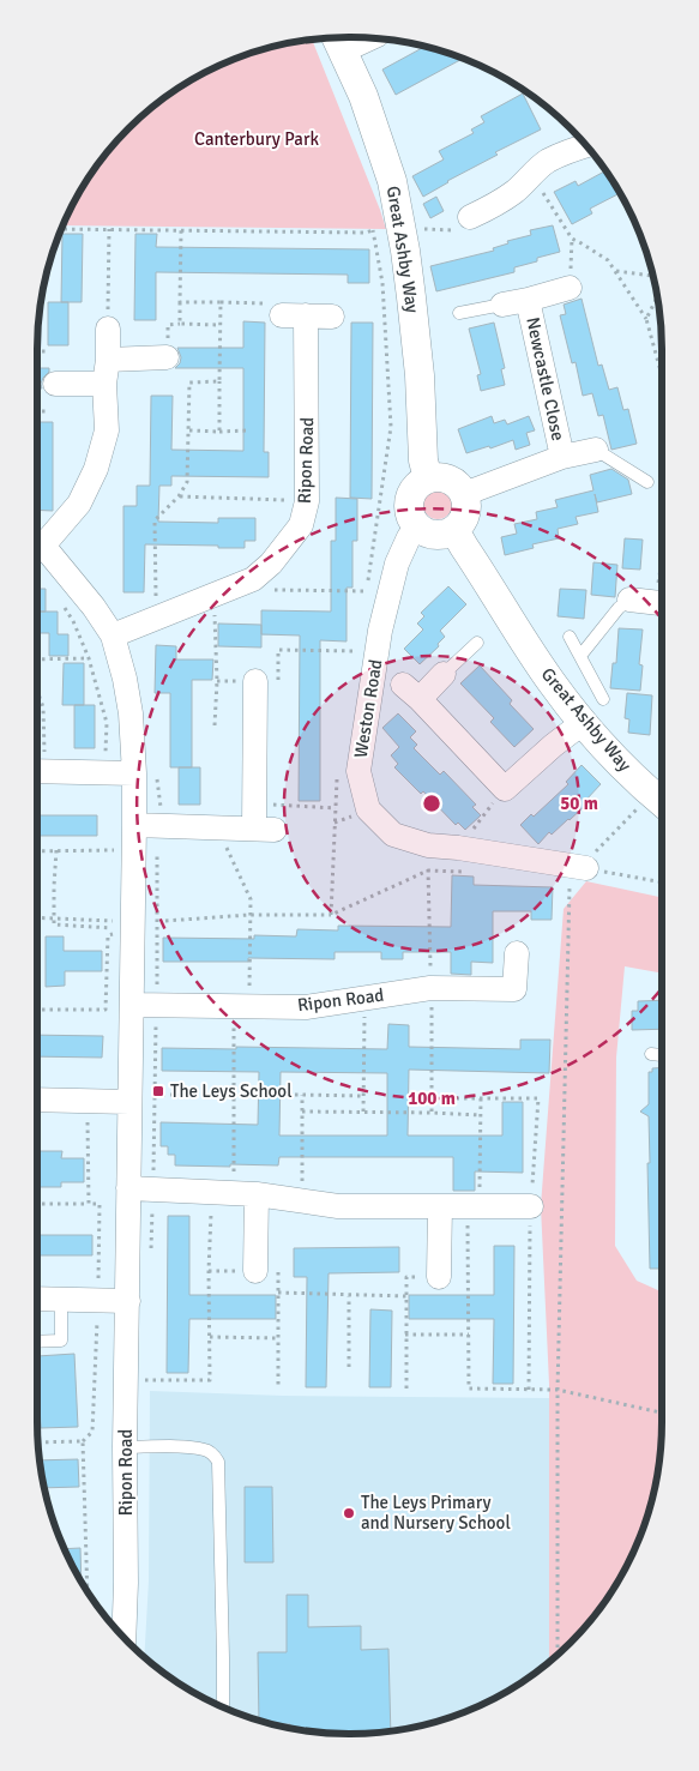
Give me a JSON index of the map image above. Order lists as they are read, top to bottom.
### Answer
{
  "streets": {
    "street": [
      "Great Ashby Way",
      "Newcastle Close",
      "Ripon Road",
      "Weston Road"
    ]
  },
  "crossings": [
    ["Great Ashby Way", "Newcastle Close"],
    ["Great Ashby Way", "Weston Road"],
    ["Newcastle Close", "Weston Road"]
  ],
  "parks": ["Canterbury Park"],
  "places": {
    "transit": ["The Leys School"],
    "other": ["The Leys Primary and Nursery School"]
  },
  "rings": ["50 m", "100 m"]
}
